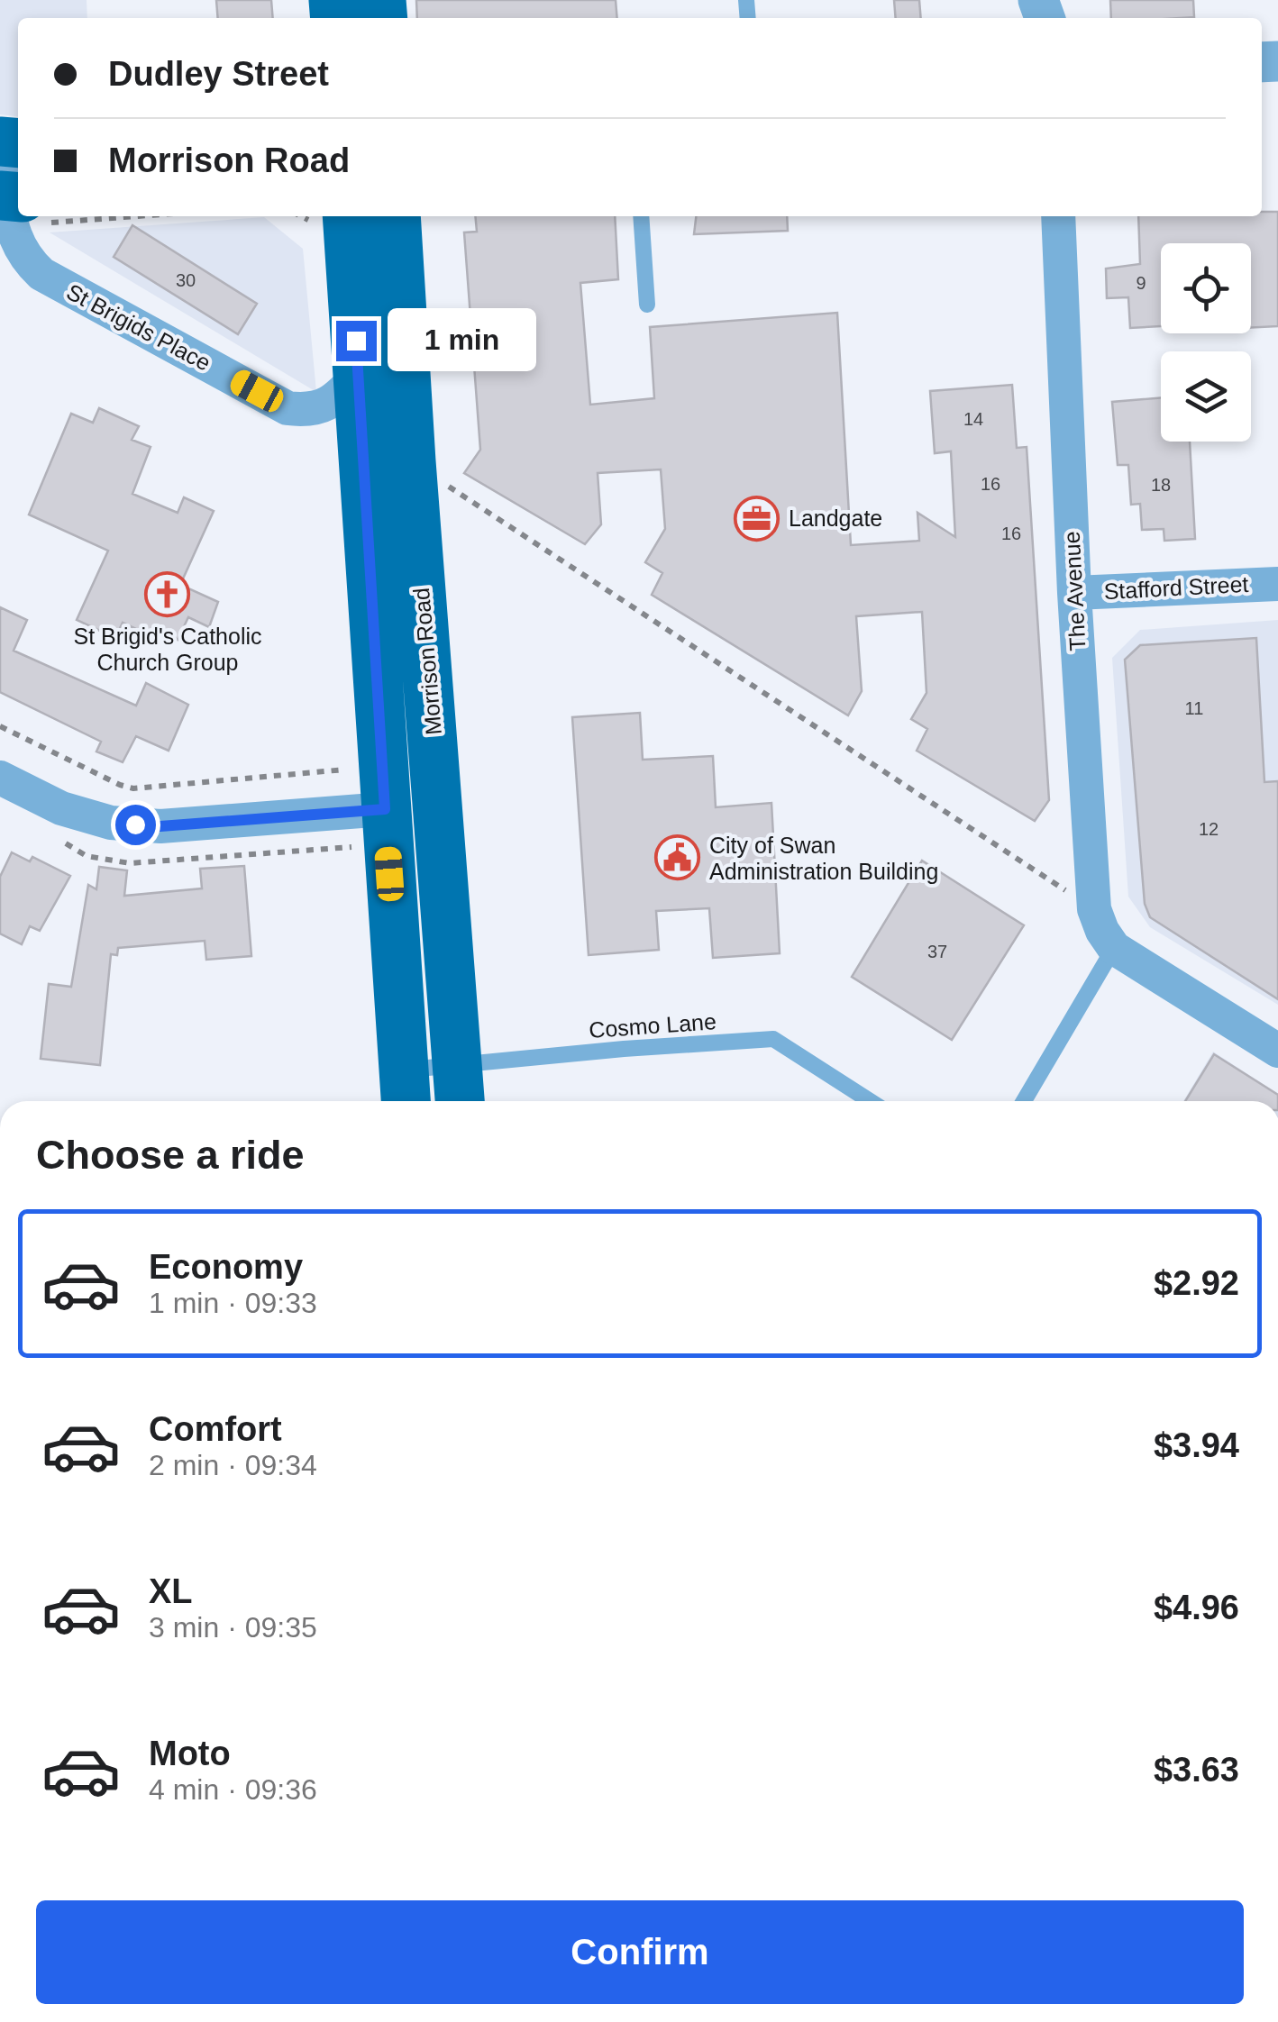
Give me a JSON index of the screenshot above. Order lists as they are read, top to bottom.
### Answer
{
  "streets": {
    "main road": ["Morrison Road"],
    "street": ["St Brigids Place", "Stafford Street", "The Avenue"],
    "lane": ["Cosmo Lane"]
  },
  "crossings": [
    ["Stafford Street", "The Avenue"],
    ["Morrison Road", "Cosmo Lane"]
  ],
  "places": {
    "office": ["Landgate"],
    "church": ["St Brigid's Catholic Church Group"],
    "public building": ["City of Swan Administration Building"]
  },
  "house_numbers": [
    "30",
    "9",
    "14",
    "16",
    "18",
    "16",
    "11",
    "12",
    "37"
  ],
  "page": {
    "banner": ["Dudley Street", "Morrison Road"],
    "bubble": "1 min",
    "heading": "Choose a ride",
    "list": [
      {
        "name": "Economy",
        "note": "1 min · 09:33",
        "value": "$2.92"
      },
      {
        "name": "Comfort",
        "note": "2 min · 09:34",
        "value": "$3.94"
      },
      {
        "name": "XL",
        "note": "3 min · 09:35",
        "value": "$4.96"
      },
      {
        "name": "Moto",
        "note": "4 min · 09:36",
        "value": "$3.63"
      }
    ],
    "buttons": "Confirm"
  }
}
